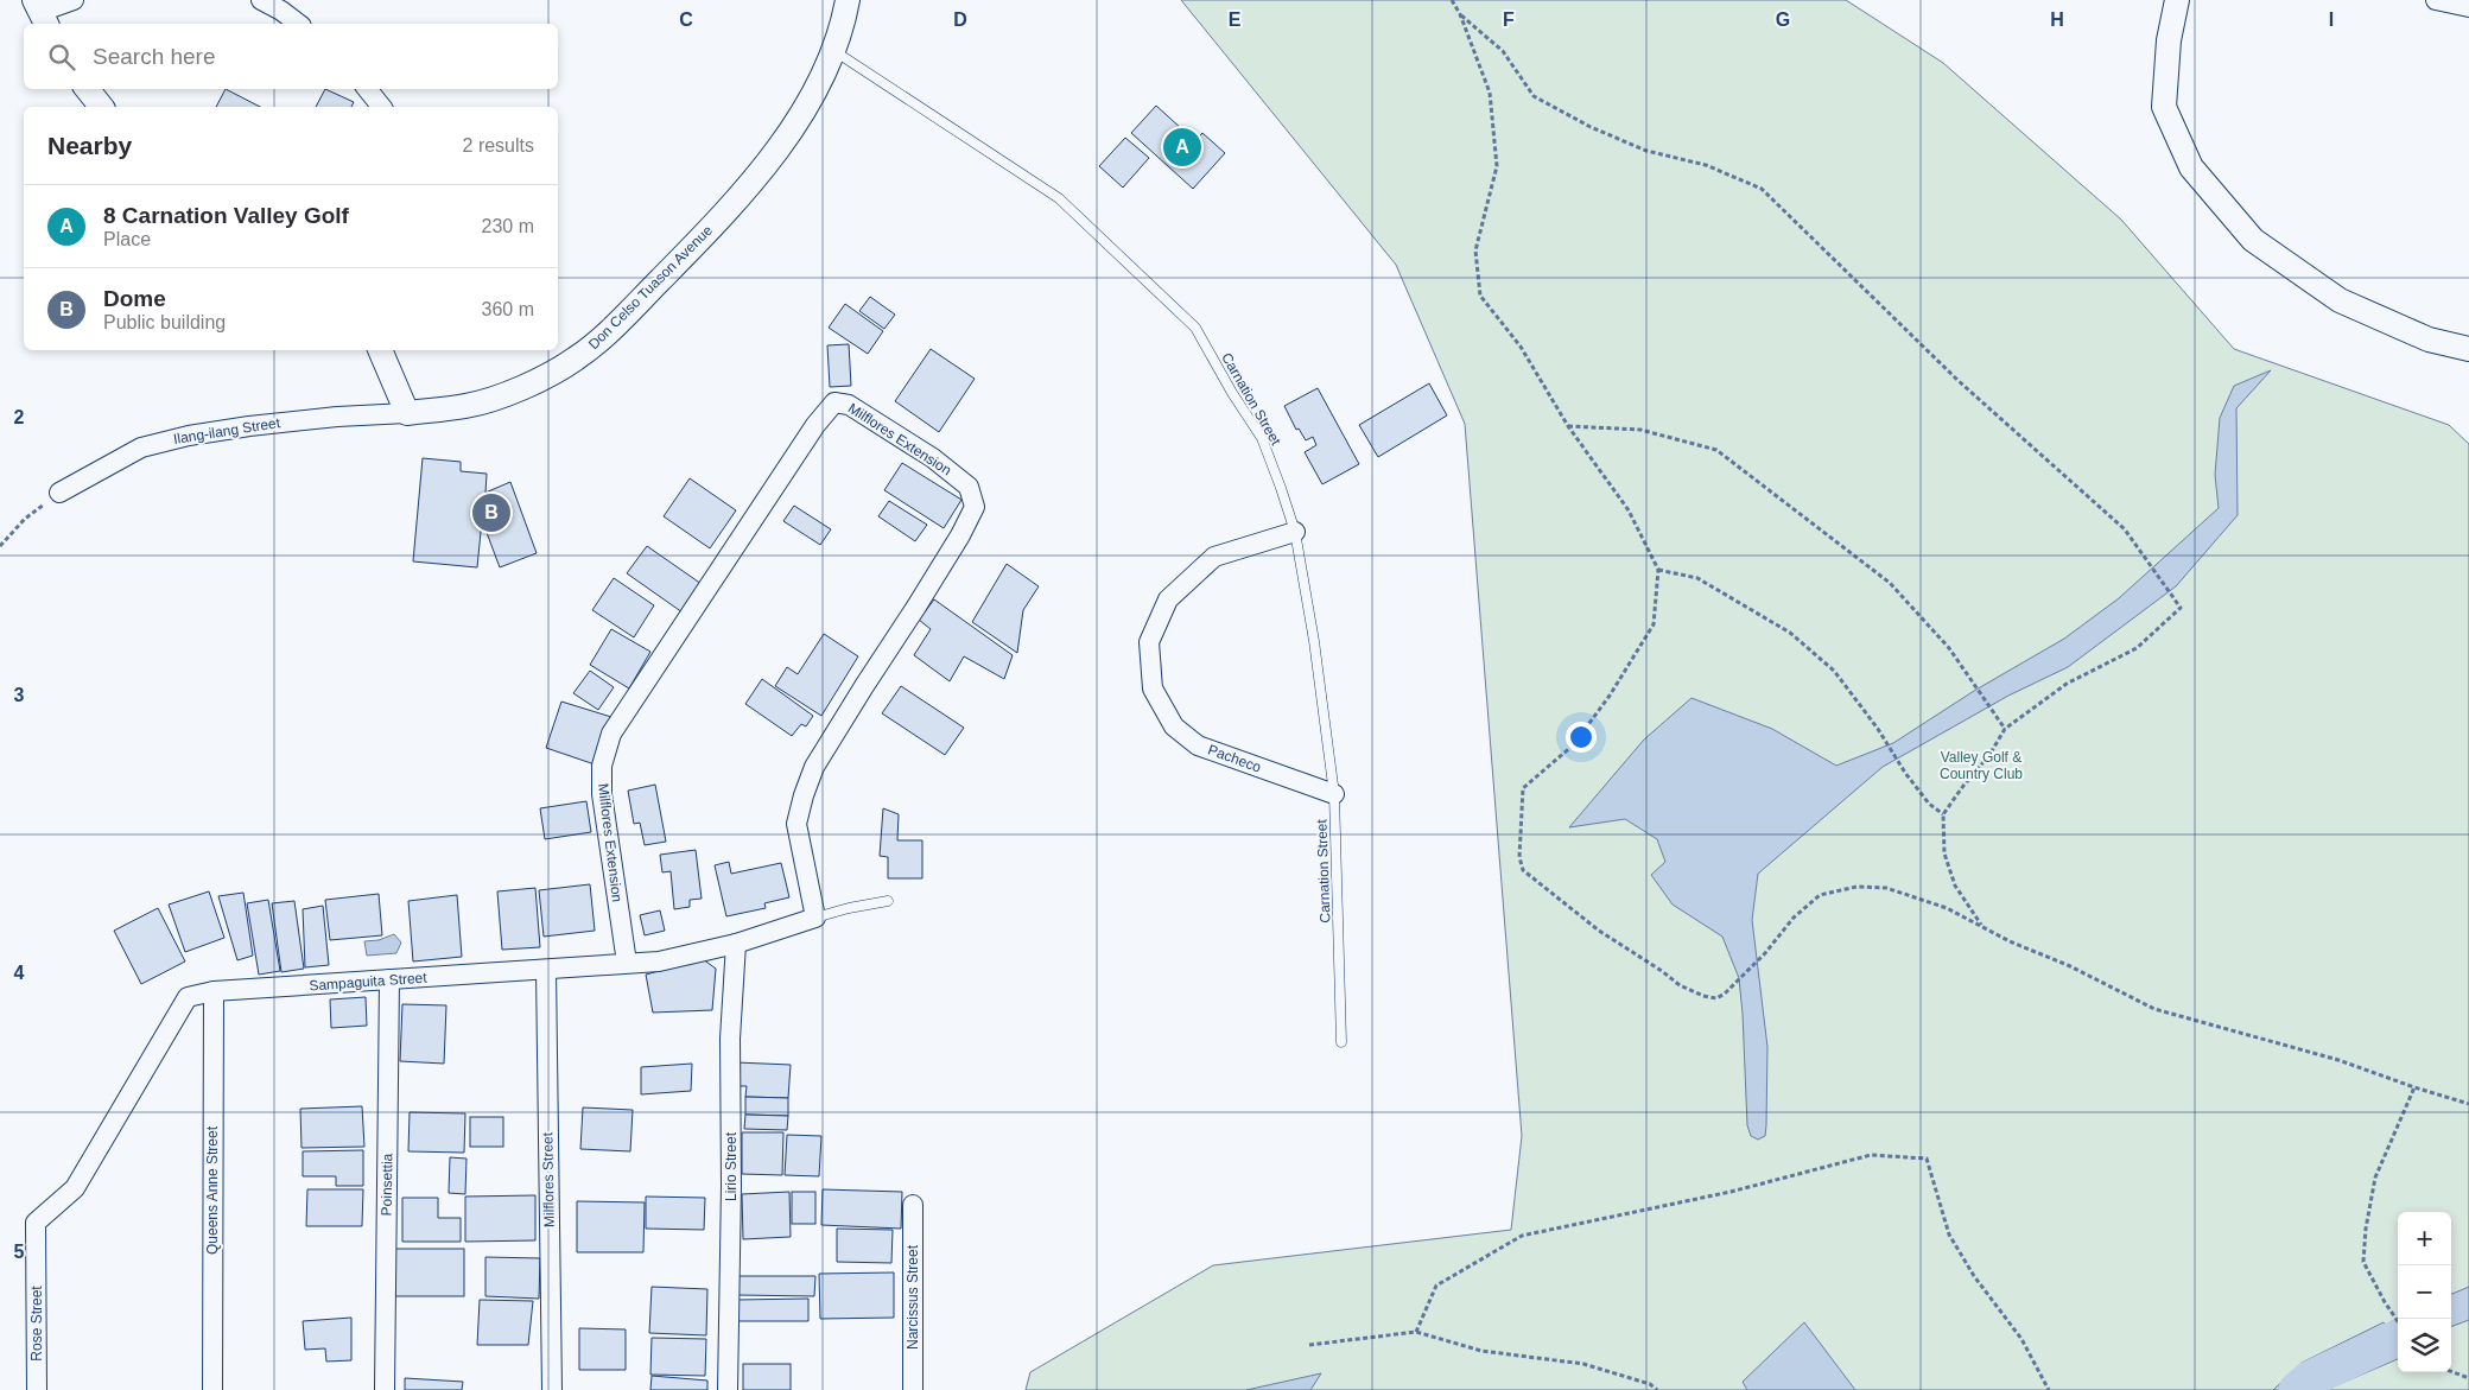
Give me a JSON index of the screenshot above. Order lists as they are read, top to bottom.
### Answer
{
  "streets": {
    "street": [
      "Don Celso Tuason Avenue",
      "Ilang-ilang Street",
      "Milflores Extension",
      "Pacheco",
      "Sampaguita Street",
      "Lirio Street",
      "Milflores Street",
      "Poinsettia",
      "Queens Anne Street",
      "Narcissus Street",
      "Rose Street"
    ],
    "lane": ["Carnation Street"]
  },
  "crossings": [
    ["Don Celso Tuason Avenue", "Carnation Street"],
    ["Don Celso Tuason Avenue", "Ilang-ilang Street"],
    ["Carnation Street", "Pacheco"],
    ["Milflores Extension", "Sampaguita Street"],
    ["Sampaguita Street", "Lirio Street"],
    ["Sampaguita Street", "Milflores Street"],
    ["Sampaguita Street", "Poinsettia"],
    ["Sampaguita Street", "Queens Anne Street"],
    ["Sampaguita Street", "Rose Street"]
  ],
  "parks": ["Valley Golf & Country Club"],
  "page": {
    "search": "Search here",
    "heading": ["Nearby", "2 results"],
    "pins": ["A", "B"],
    "list": [
      {
        "mark": "A",
        "name": "8 Carnation Valley Golf",
        "note": "Place",
        "value": "230 m"
      },
      {
        "mark": "B",
        "name": "Dome",
        "note": "Public building",
        "value": "360 m"
      }
    ],
    "map_buttons": ["+", "−"]
  },
  "grid": {
    "columns": [
      "C",
      "D",
      "E",
      "F",
      "G",
      "H",
      "I"
    ],
    "rows": [
      "2",
      "3",
      "4",
      "5"
    ]
  }
}
